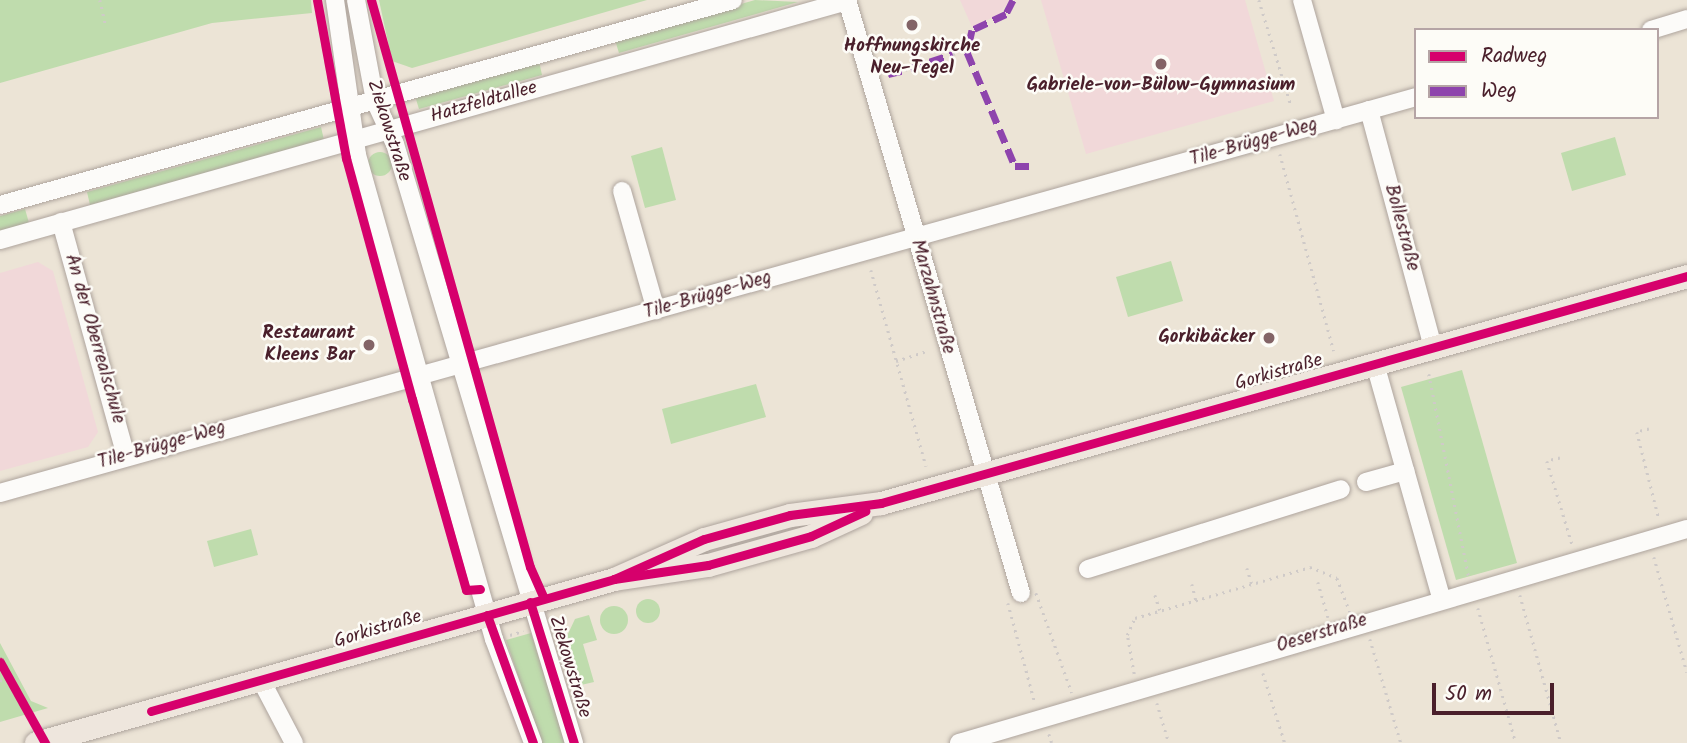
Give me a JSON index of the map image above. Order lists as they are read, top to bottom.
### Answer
{
  "streets": {
    "main road": ["Gorkistraße"],
    "street": [
      "Hatzfeldtallee",
      "Ziekowstraße",
      "Tile-Brügge-Weg",
      "Bollestraße",
      "Marzahnstraße",
      "An der Oberrealschule",
      "Oeserstraße"
    ]
  },
  "crossings": [
    ["Hatzfeldtallee", "Ziekowstraße"],
    ["Hatzfeldtallee", "Marzahnstraße"],
    ["Hatzfeldtallee", "An der Oberrealschule"],
    ["Ziekowstraße", "Tile-Brügge-Weg"],
    ["Ziekowstraße", "Gorkistraße"],
    ["Tile-Brügge-Weg", "Bollestraße"],
    ["Tile-Brügge-Weg", "Marzahnstraße"],
    ["Tile-Brügge-Weg", "An der Oberrealschule"],
    ["Bollestraße", "Gorkistraße"],
    ["Marzahnstraße", "Gorkistraße"]
  ],
  "places": [
    "Hoffnungskirche Neu-Tegel",
    "Gabriele-von-Bülow-Gymnasium",
    "Gorkibäcker",
    "Restaurant Kleens Bar"
  ],
  "legend": ["Radweg", "Weg"],
  "scale_bar": "50 m"
}
